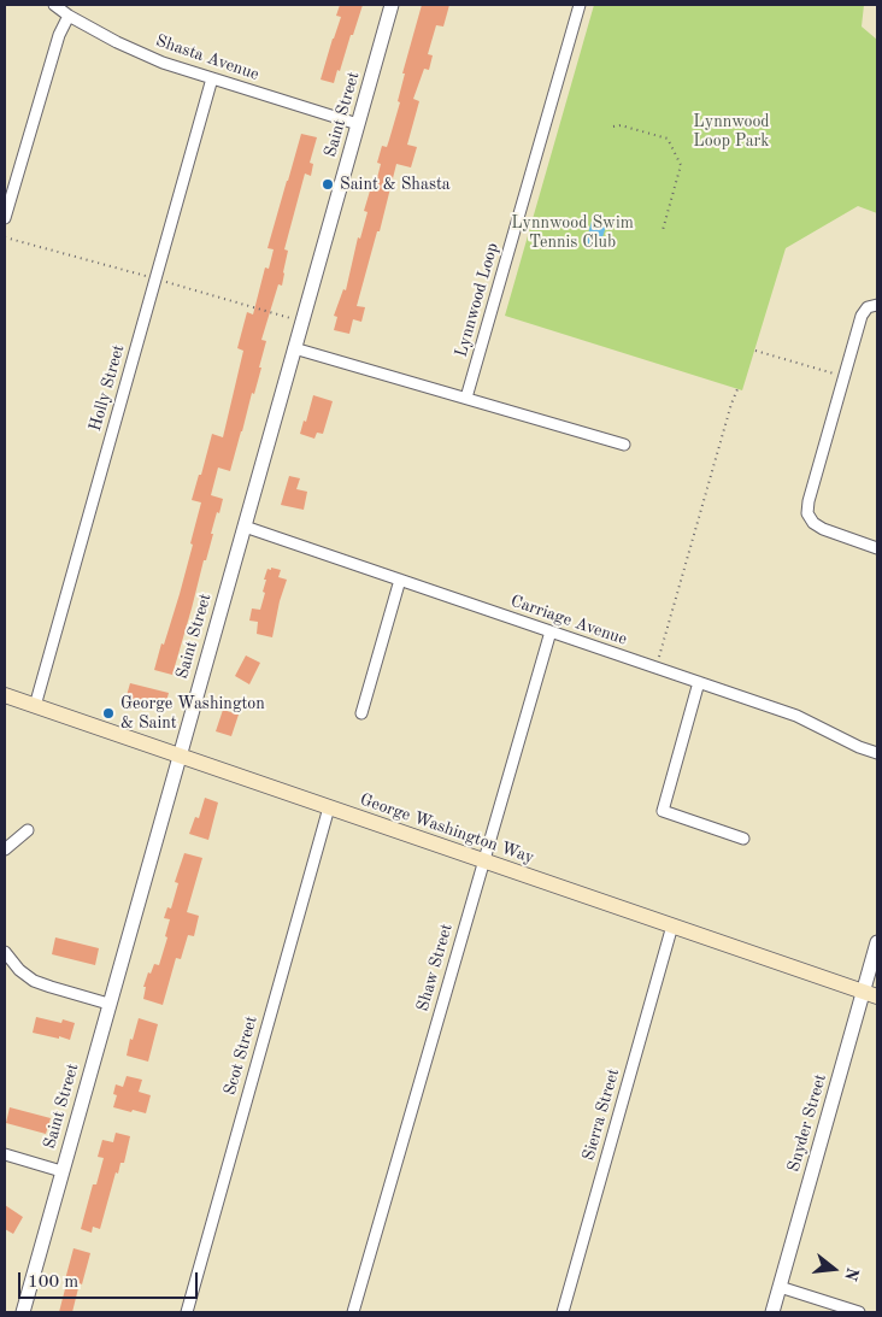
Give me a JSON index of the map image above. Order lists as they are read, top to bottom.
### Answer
{
  "streets": {
    "main road": ["George Washington Way"],
    "street": [
      "Shasta Avenue",
      "Saint Street",
      "Lynnwood Loop",
      "Holly Street",
      "Carriage Avenue",
      "Shaw Street",
      "Scot Street",
      "Sierra Street",
      "Snyder Street"
    ]
  },
  "crossings": [
    ["Shasta Avenue", "Saint Street"],
    ["Shasta Avenue", "Holly Street"],
    ["Saint Street", "Carriage Avenue"],
    ["Saint Street", "George Washington Way"],
    ["Holly Street", "George Washington Way"],
    ["Carriage Avenue", "Shaw Street"],
    ["George Washington Way", "Shaw Street"],
    ["George Washington Way", "Scot Street"],
    ["George Washington Way", "Sierra Street"],
    ["George Washington Way", "Snyder Street"]
  ],
  "parks": ["Lynnwood Loop Park", "Lynnwood Swim Tennis Club"],
  "places": ["Saint & Shasta", "George Washington & Saint"],
  "scale_bar": "100 m",
  "north": "right"
}
